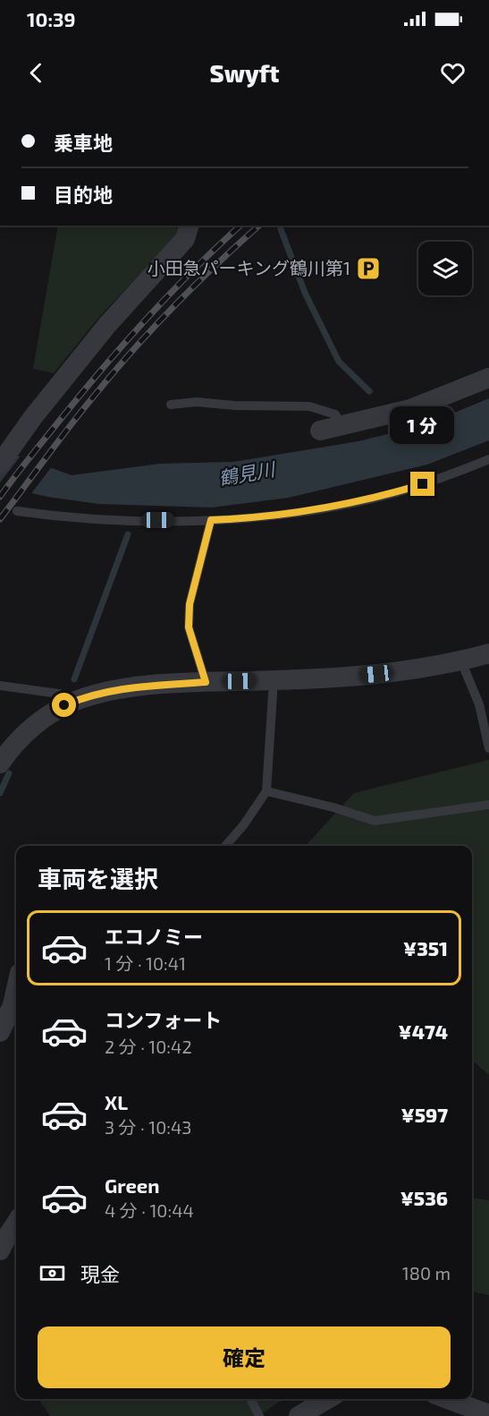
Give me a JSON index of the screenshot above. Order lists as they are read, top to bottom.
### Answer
{
  "water": ["鶴見川"],
  "places": {
    "parking": ["小田急パーキング鶴川第1"]
  },
  "page": {
    "status": "10:39",
    "header": "Swyft",
    "banner": ["乗車地", "目的地"],
    "bubble": "1 分",
    "heading": "車両を選択",
    "list": [
      {
        "name": "エコノミー",
        "note": "1 分 · 10:41",
        "value": "¥351"
      },
      {
        "name": "コンフォート",
        "note": "2 分 · 10:42",
        "value": "¥474"
      },
      {
        "name": "XL",
        "note": "3 分 · 10:43",
        "value": "¥597"
      },
      {
        "name": "Green",
        "note": "4 分 · 10:44",
        "value": "¥536"
      }
    ],
    "pay": ["現金", "180 m"],
    "buttons": "確定"
  }
}
